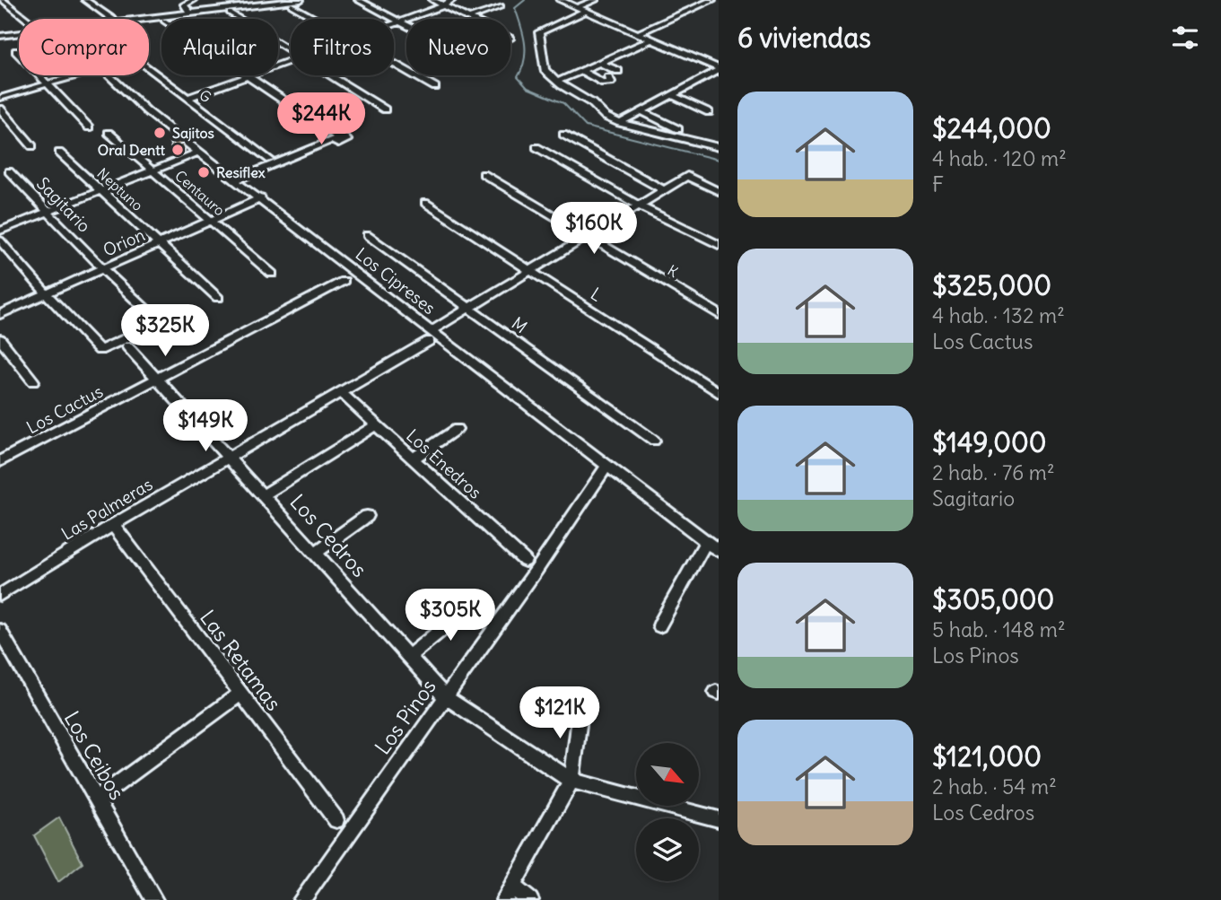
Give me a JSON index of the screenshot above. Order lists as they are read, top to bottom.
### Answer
{
  "streets": {
    "street": [
      "G",
      "Neptuno",
      "Centauro",
      "Sagitario",
      "Orion",
      "K",
      "Los Cipreses",
      "L",
      "M",
      "Los Cactus",
      "Los Enedros",
      "Las Palmeras",
      "Los Cedros",
      "Las Retamas",
      "Los Pinos",
      "Los Ceibos"
    ]
  },
  "crossings": [
    ["Neptuno", "Orion"],
    ["Centauro", "Orion"],
    ["Sagitario", "Orion"],
    ["Orion", "Los Cipreses"],
    ["K", "Las Palmeras"],
    ["Los Cipreses", "Las Palmeras"],
    ["Los Cipreses", "Los Pinos"],
    ["L", "Las Palmeras"],
    ["M", "Las Palmeras"],
    ["Los Enedros", "Las Palmeras"],
    ["Las Palmeras", "Los Cedros"],
    ["Las Palmeras", "Las Retamas"],
    ["Los Cedros", "Los Pinos"]
  ],
  "places": ["Sajitos", "Oral Dentt", "Resiflex"],
  "north": "bottom right",
  "page": {
    "heading": "6 viviendas",
    "chip": [
      "Comprar",
      "Alquilar",
      "Filtros",
      "Nuevo"
    ],
    "list": [
      {
        "name": "$244,000",
        "note": "4 hab. · 120 m² · F"
      },
      {
        "name": "$325,000",
        "note": "4 hab. · 132 m² · Los Cactus"
      },
      {
        "name": "$149,000",
        "note": "2 hab. · 76 m² · Sagitario"
      },
      {
        "name": "$305,000",
        "note": "5 hab. · 148 m² · Los Pinos"
      },
      {
        "name": "$121,000",
        "note": "2 hab. · 54 m² · Los Cedros"
      }
    ],
    "price": [
      "$244K",
      "$160K",
      "$325K",
      "$149K",
      "$305K",
      "$121K"
    ]
  }
}
